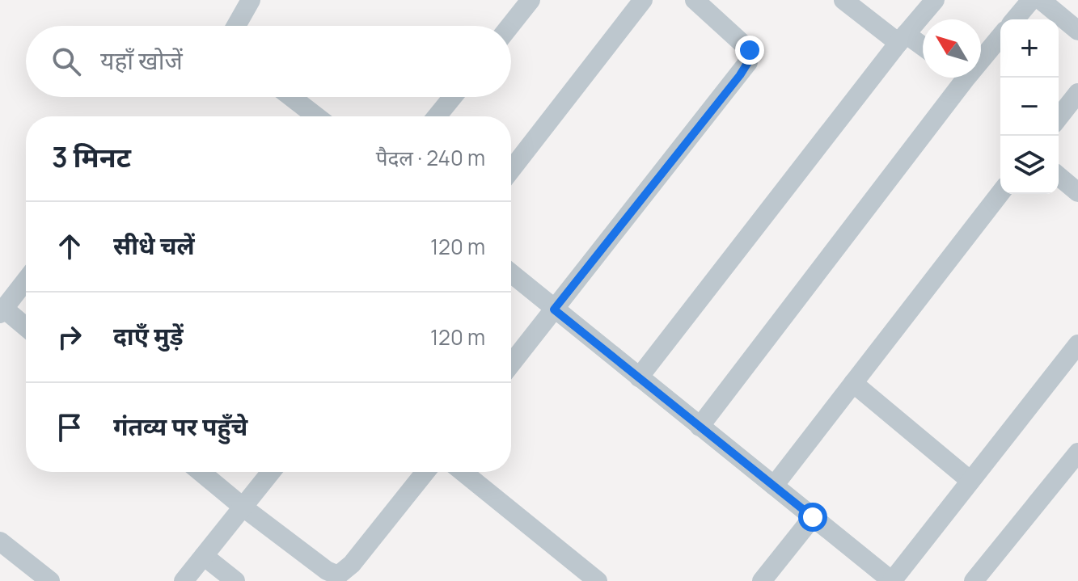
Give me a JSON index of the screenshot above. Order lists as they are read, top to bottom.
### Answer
{
  "north": "top left",
  "page": {
    "map_buttons": ["+", "−"],
    "search": "यहाँ खोजें",
    "heading": ["3 मिनट", "पैदल · 240 m"],
    "list": [
      ["सीधे चलें", "120 m"],
      ["दाएँ मुड़ें", "120 m"],
      "गंतव्य पर पहुँचे"
    ]
  }
}
